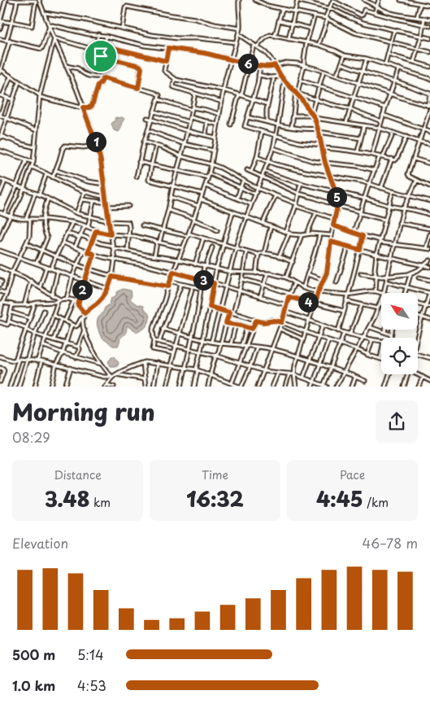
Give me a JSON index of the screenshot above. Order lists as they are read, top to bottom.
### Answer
{
  "north": "top left",
  "page": {
    "pins": [
      "6",
      "1",
      "5",
      "3",
      "2",
      "4"
    ],
    "heading": ["Morning run", "08:29"],
    "stats": [
      ["Distance", "3.48 km"],
      ["Time", "16:32"],
      ["Pace", "4:45 /km"]
    ],
    "chart": ["Elevation", "46–78 m"],
    "list": [
      {
        "name": "500 m",
        "note": "5:14"
      },
      {
        "name": "1.0 km",
        "note": "4:53"
      }
    ]
  }
}
